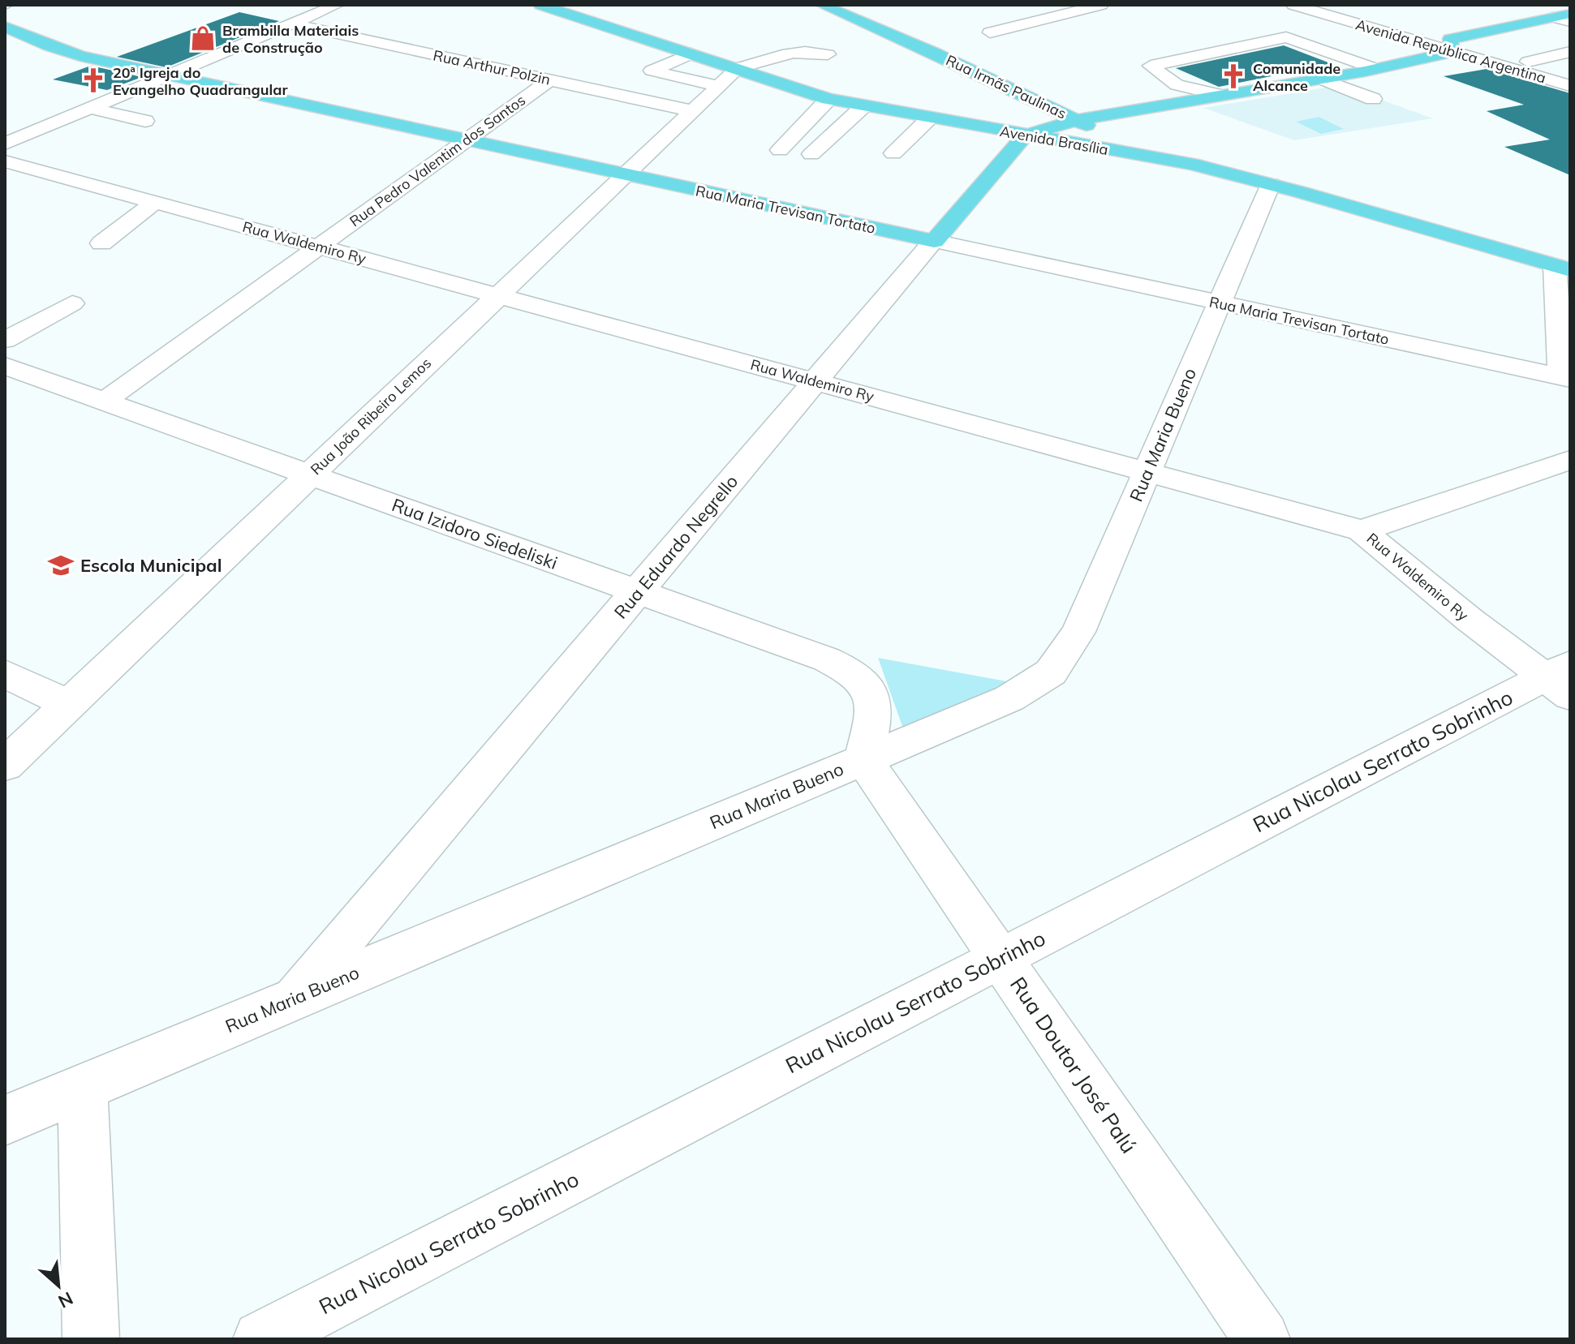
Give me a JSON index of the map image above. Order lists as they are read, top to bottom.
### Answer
{
  "streets": {
    "main road": [
      "Rua Irmãs Paulinas",
      "Avenida Brasília",
      "Rua Maria Trevisan Tortato",
      "Rua Eduardo Negrello"
    ],
    "street": [
      "Avenida República Argentina",
      "Rua Arthur Polzin",
      "Rua Pedro Valentim dos Santos",
      "Rua Waldemiro Ry",
      "Rua João Ribeiro Lemos",
      "Rua Maria Bueno",
      "Rua Izidoro Siedeliski",
      "Rua Nicolau Serrato Sobrinho",
      "Rua Doutor José Palú"
    ]
  },
  "crossings": [
    ["Rua Arthur Polzin", "Rua Pedro Valentim dos Santos"],
    ["Rua Arthur Polzin", "Rua João Ribeiro Lemos"],
    ["Rua Irmãs Paulinas", "Avenida Brasília"],
    ["Avenida Brasília", "Rua João Ribeiro Lemos"],
    ["Avenida Brasília", "Rua Maria Bueno"],
    ["Avenida Brasília", "Rua Eduardo Negrello"],
    ["Rua Pedro Valentim dos Santos", "Rua Maria Trevisan Tortato"],
    ["Rua Pedro Valentim dos Santos", "Rua Waldemiro Ry"],
    ["Rua Pedro Valentim dos Santos", "Rua Izidoro Siedeliski"],
    ["Rua Maria Trevisan Tortato", "Rua João Ribeiro Lemos"],
    ["Rua Maria Trevisan Tortato", "Rua Maria Bueno"],
    ["Rua Maria Trevisan Tortato", "Rua Eduardo Negrello"],
    ["Rua Waldemiro Ry", "Rua João Ribeiro Lemos"],
    ["Rua Waldemiro Ry", "Rua Maria Bueno"],
    ["Rua Waldemiro Ry", "Rua Eduardo Negrello"],
    ["Rua Waldemiro Ry", "Rua Nicolau Serrato Sobrinho"],
    ["Rua João Ribeiro Lemos", "Rua Izidoro Siedeliski"],
    ["Rua Maria Bueno", "Rua Izidoro Siedeliski"],
    ["Rua Maria Bueno", "Rua Eduardo Negrello"],
    ["Rua Maria Bueno", "Rua Doutor José Palú"],
    ["Rua Izidoro Siedeliski", "Rua Eduardo Negrello"],
    ["Rua Izidoro Siedeliski", "Rua Doutor José Palú"],
    ["Rua Nicolau Serrato Sobrinho", "Rua Doutor José Palú"]
  ],
  "places": {
    "shop": ["Brambilla Materiais de Construção"],
    "church": ["Comunidade Alcance", "20ª Igreja do Evangelho Quadrangular"],
    "school or university": ["Escola Municipal"]
  },
  "north": "bottom right"
}
